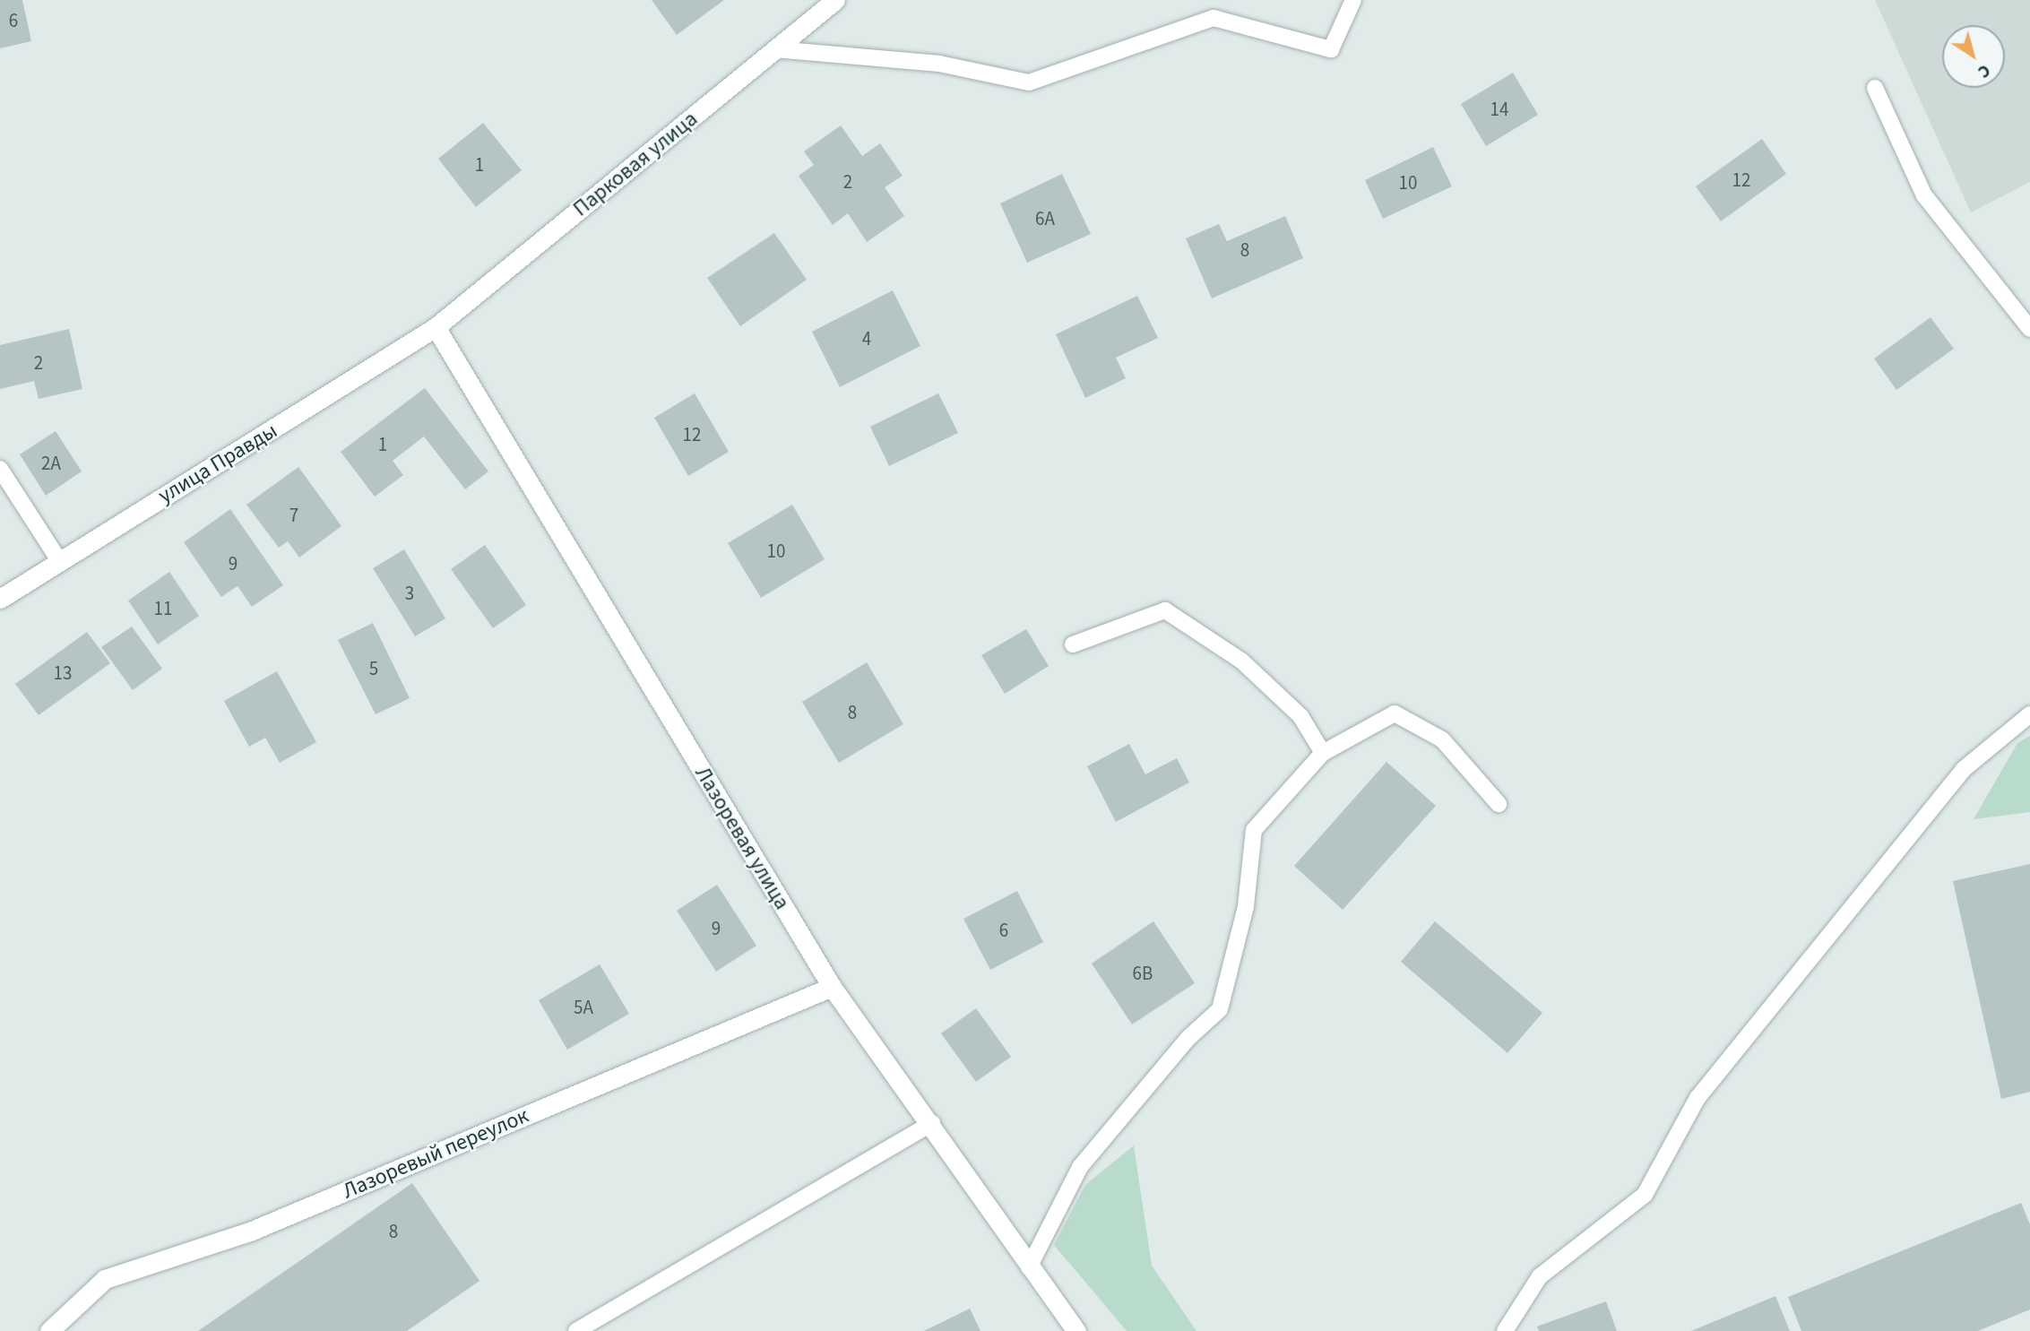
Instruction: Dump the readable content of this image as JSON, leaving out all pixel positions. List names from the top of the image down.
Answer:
{
  "streets": {
    "street": [
      "Парковая улица",
      "улица Правды",
      "Лазоревая улица",
      "Лазоревый переулок"
    ]
  },
  "crossings": [
    ["Парковая улица", "улица Правды"],
    ["Парковая улица", "Лазоревая улица"],
    ["улица Правды", "Лазоревая улица"],
    ["Лазоревая улица", "Лазоревый переулок"]
  ],
  "house_numbers": [
    "6",
    "14",
    "1",
    "12",
    "2",
    "10",
    "6А",
    "8",
    "4",
    "2",
    "12",
    "1",
    "2А",
    "7",
    "10",
    "9",
    "3",
    "11",
    "5",
    "13",
    "8",
    "9",
    "6",
    "6В",
    "5А",
    "8"
  ],
  "north": "bottom right"
}
